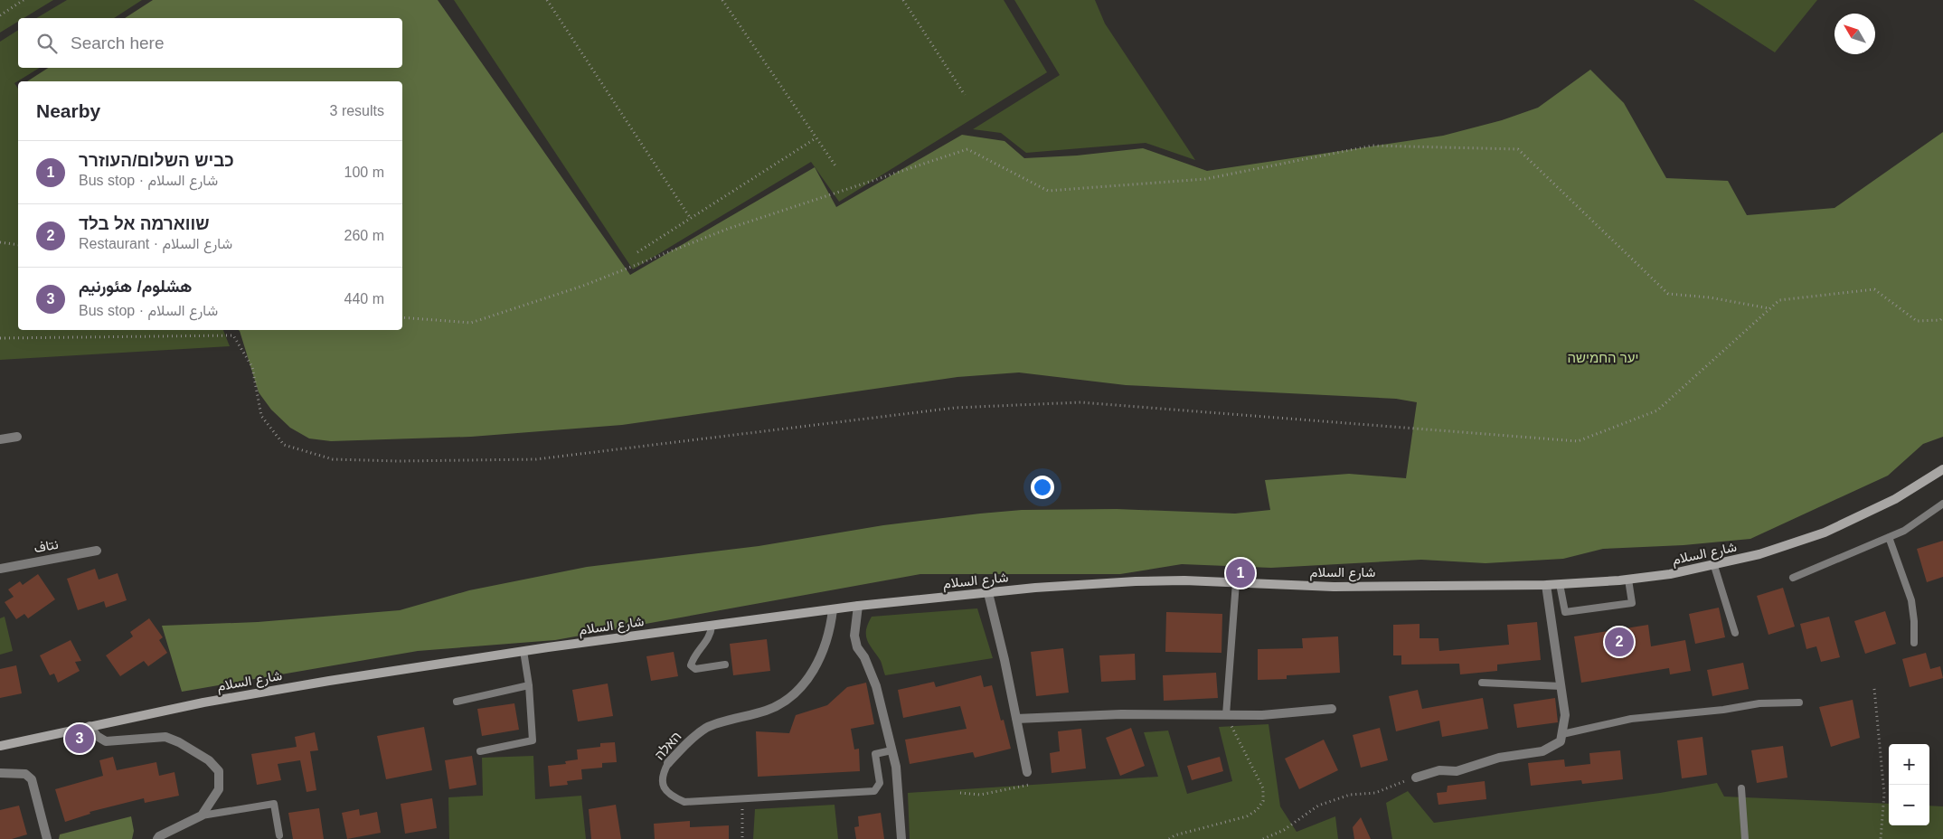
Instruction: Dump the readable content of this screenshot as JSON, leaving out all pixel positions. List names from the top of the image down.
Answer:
{
  "streets": {
    "main road": ["شارع السلام"],
    "street": ["نتاف", "האלה"]
  },
  "crossings": [
    ["شارع السلام", "האלה"]
  ],
  "parks": ["יער החמישה"],
  "north": "top left",
  "page": {
    "search": "Search here",
    "heading": ["Nearby", "3 results"],
    "list": [
      {
        "mark": "1",
        "name": "כביש השלום/העוזרר",
        "note": "Bus stop · شارع السلام",
        "value": "100 m"
      },
      {
        "mark": "2",
        "name": "שווארמה אל בלד",
        "note": "Restaurant · شارع السلام",
        "value": "260 m"
      },
      {
        "mark": "3",
        "name": "هشلوم/ هئورنيم",
        "note": "Bus stop · شارع السلام",
        "value": "440 m"
      }
    ],
    "pins": ["1", "2", "3"],
    "map_buttons": ["+", "−"]
  }
}
